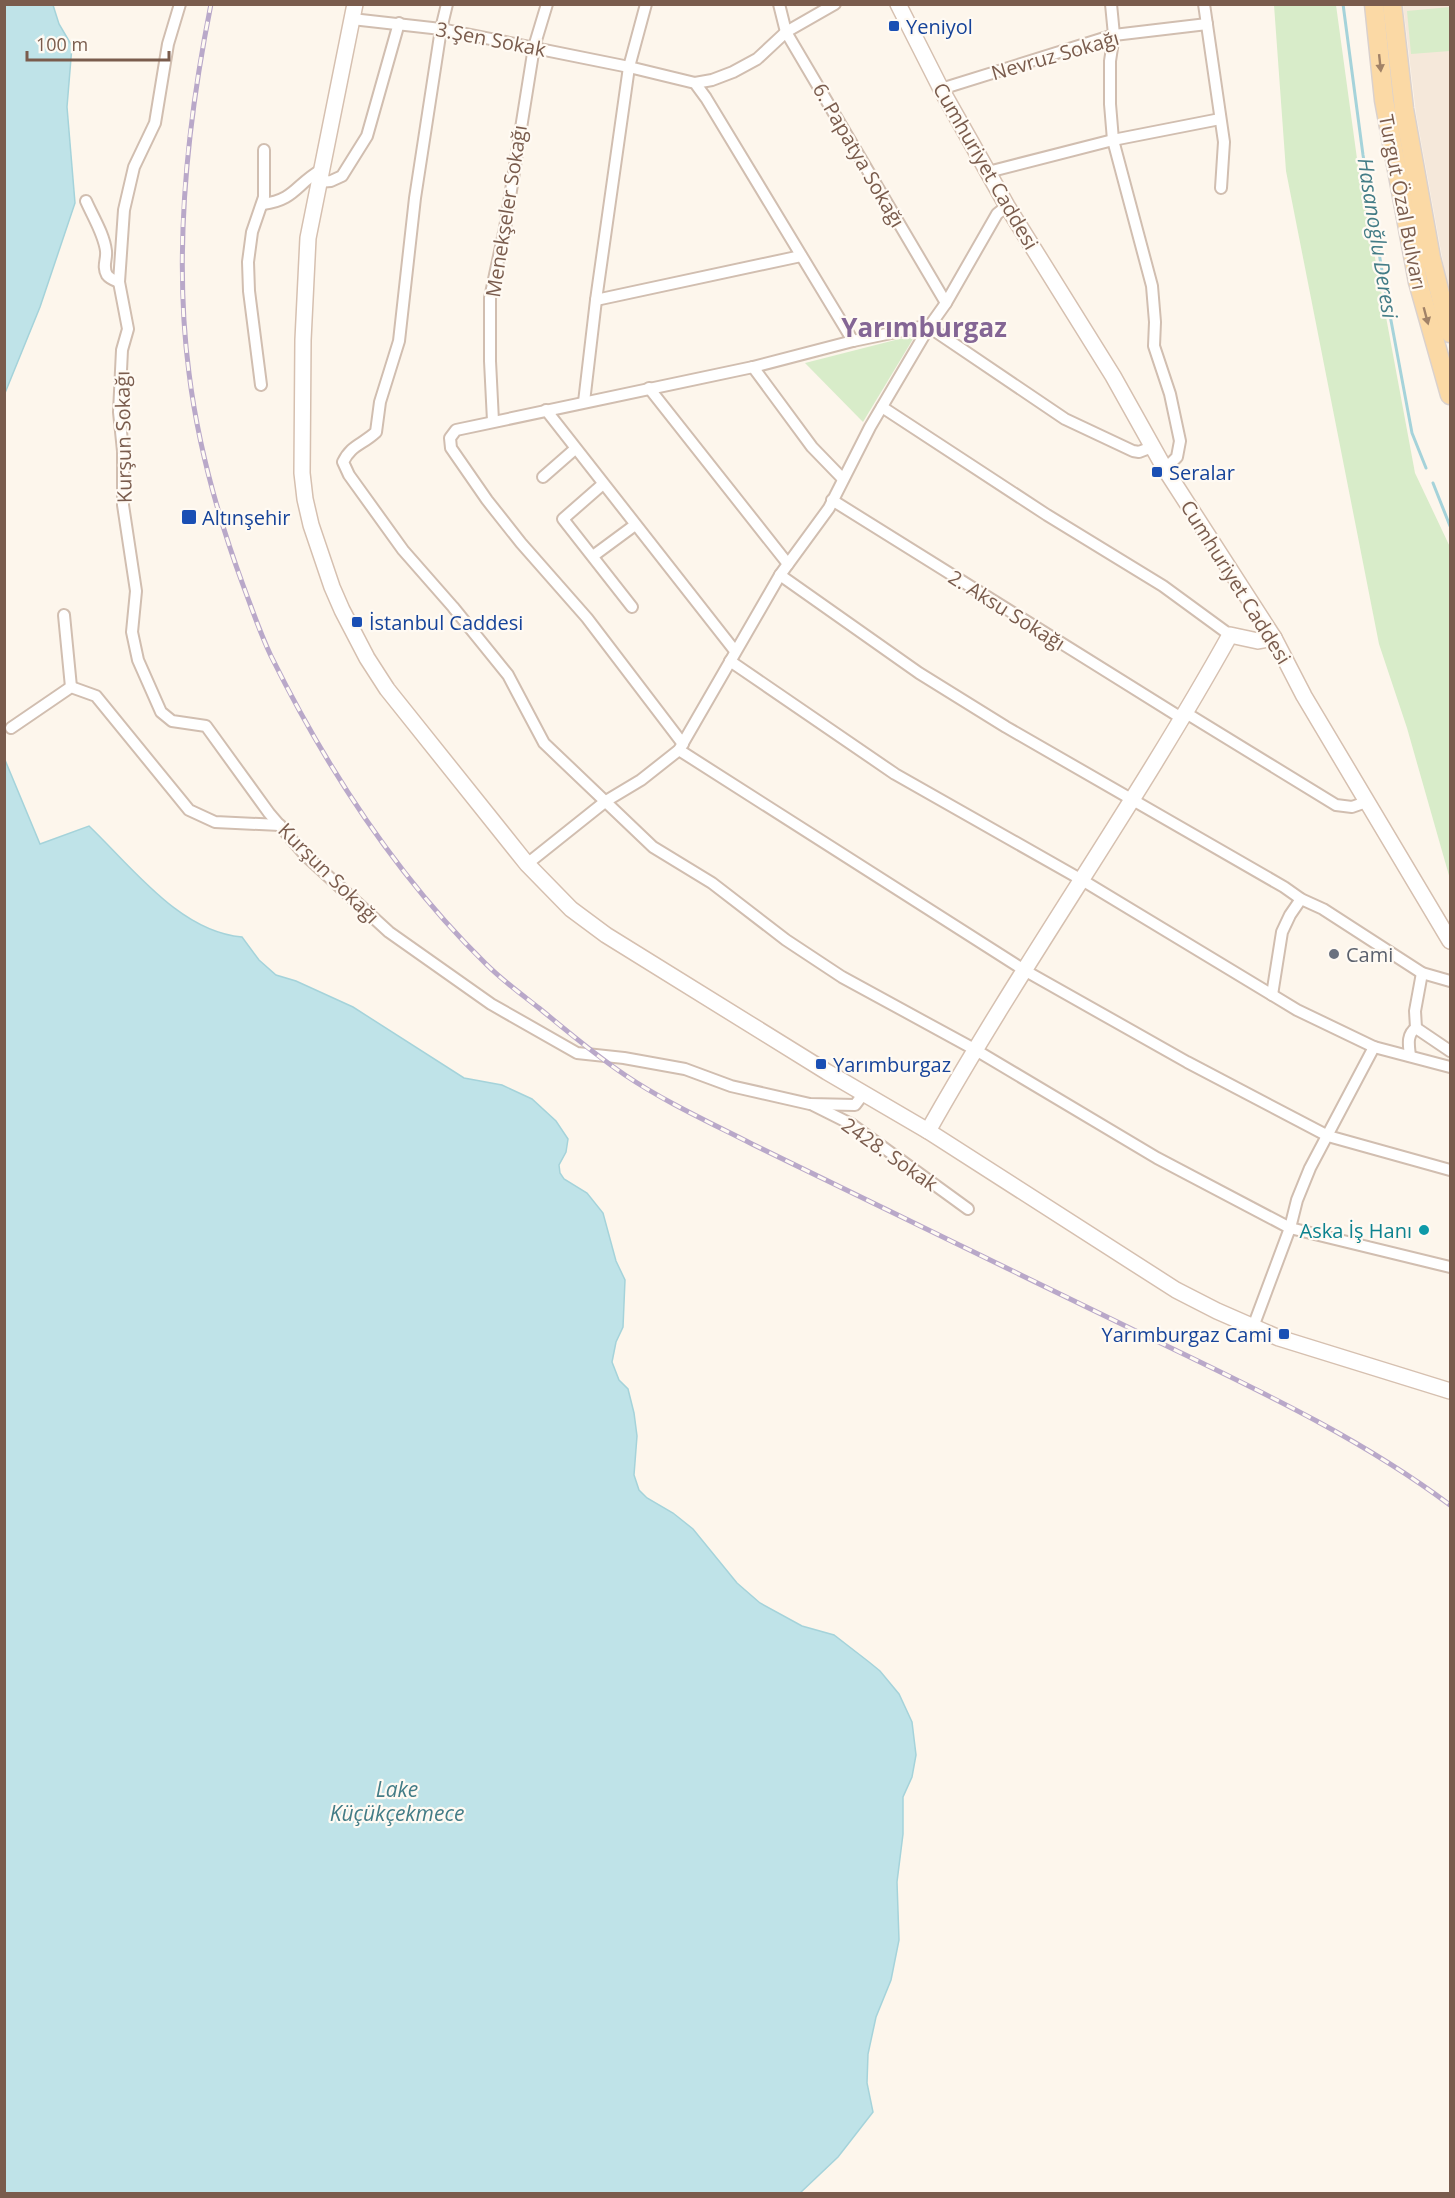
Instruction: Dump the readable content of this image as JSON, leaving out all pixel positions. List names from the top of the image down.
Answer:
{
  "streets": {
    "main road": ["Turgut Özal Bulvarı"],
    "street": [
      "3.Şen Sokak",
      "Nevruz Sokağı",
      "6. Papatya Sokağı",
      "Cumhuriyet Caddesi",
      "Menekşeler Sokağı",
      "Kurşun Sokağı",
      "2. Aksu Sokağı",
      "2428. Sokak"
    ]
  },
  "crossings": [
    ["3.Şen Sokak", "Menekşeler Sokağı"],
    ["Nevruz Sokağı", "Cumhuriyet Caddesi"],
    ["Cumhuriyet Caddesi", "2. Aksu Sokağı"],
    ["Kurşun Sokağı", "2428. Sokak"]
  ],
  "districts": ["Yarımburgaz"],
  "water": ["Hasanoğlu Deresi", "Lake Küçükçekmece"],
  "places": {
    "transit": [
      "Yeniyol",
      "Seralar",
      "Altınşehir",
      "İstanbul Caddesi",
      "Yarımburgaz",
      "Yarımburgaz Cami"
    ],
    "other": ["Cami", "Aska İş Hanı"]
  },
  "scale_bar": "100 m"
}
